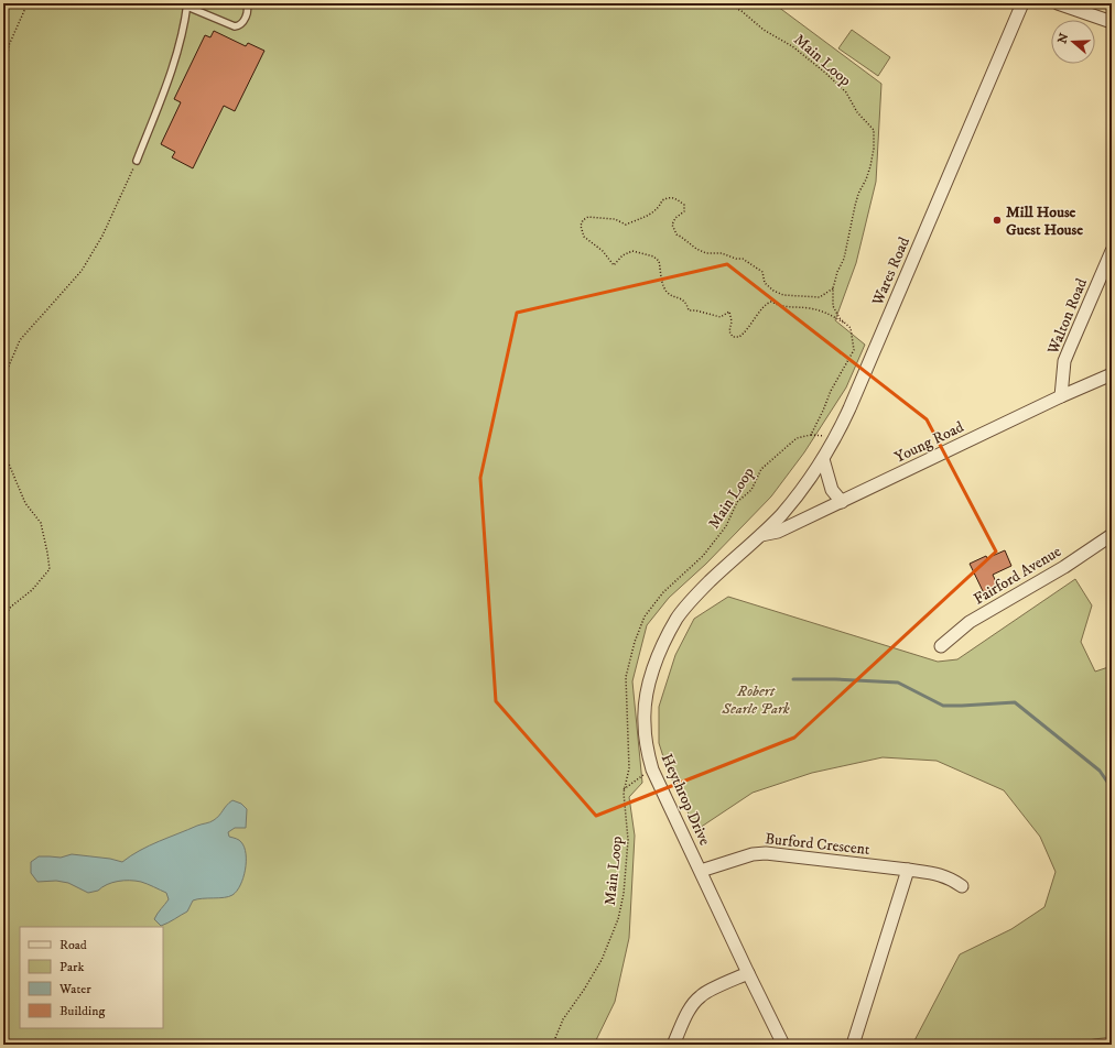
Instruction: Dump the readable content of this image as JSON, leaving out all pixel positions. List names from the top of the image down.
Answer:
{
  "streets": {
    "street": [
      "Wares Road",
      "Walton Road",
      "Young Road",
      "Fairford Avenue",
      "Heythrop Drive",
      "Burford Crescent"
    ],
    "path": ["Main Loop"]
  },
  "crossings": [
    ["Wares Road", "Young Road"],
    ["Wares Road", "Heythrop Drive"],
    ["Walton Road", "Young Road"],
    ["Young Road", "Heythrop Drive"],
    ["Heythrop Drive", "Burford Crescent"]
  ],
  "parks": ["Robert Searle Park"],
  "places": ["Mill House Guest House"],
  "legend": [
    "Road",
    "Park",
    "Water",
    "Building"
  ],
  "north": "left"
}
